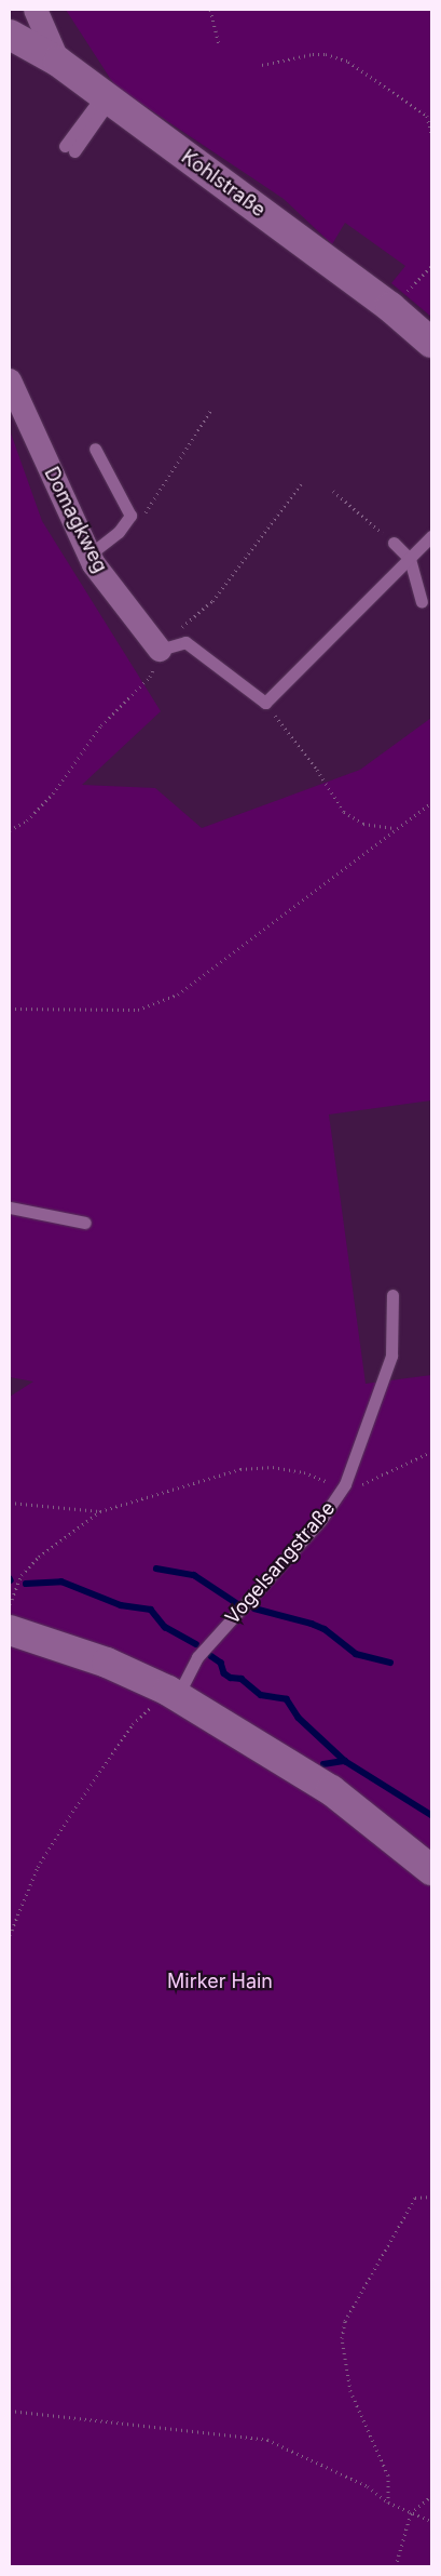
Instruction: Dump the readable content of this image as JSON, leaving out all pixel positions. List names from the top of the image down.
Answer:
{
  "streets": {
    "street": ["Kohlstraße", "Domagkweg"],
    "lane": ["Vogelsangstraße"]
  },
  "parks": ["Mirker Hain"]
}
